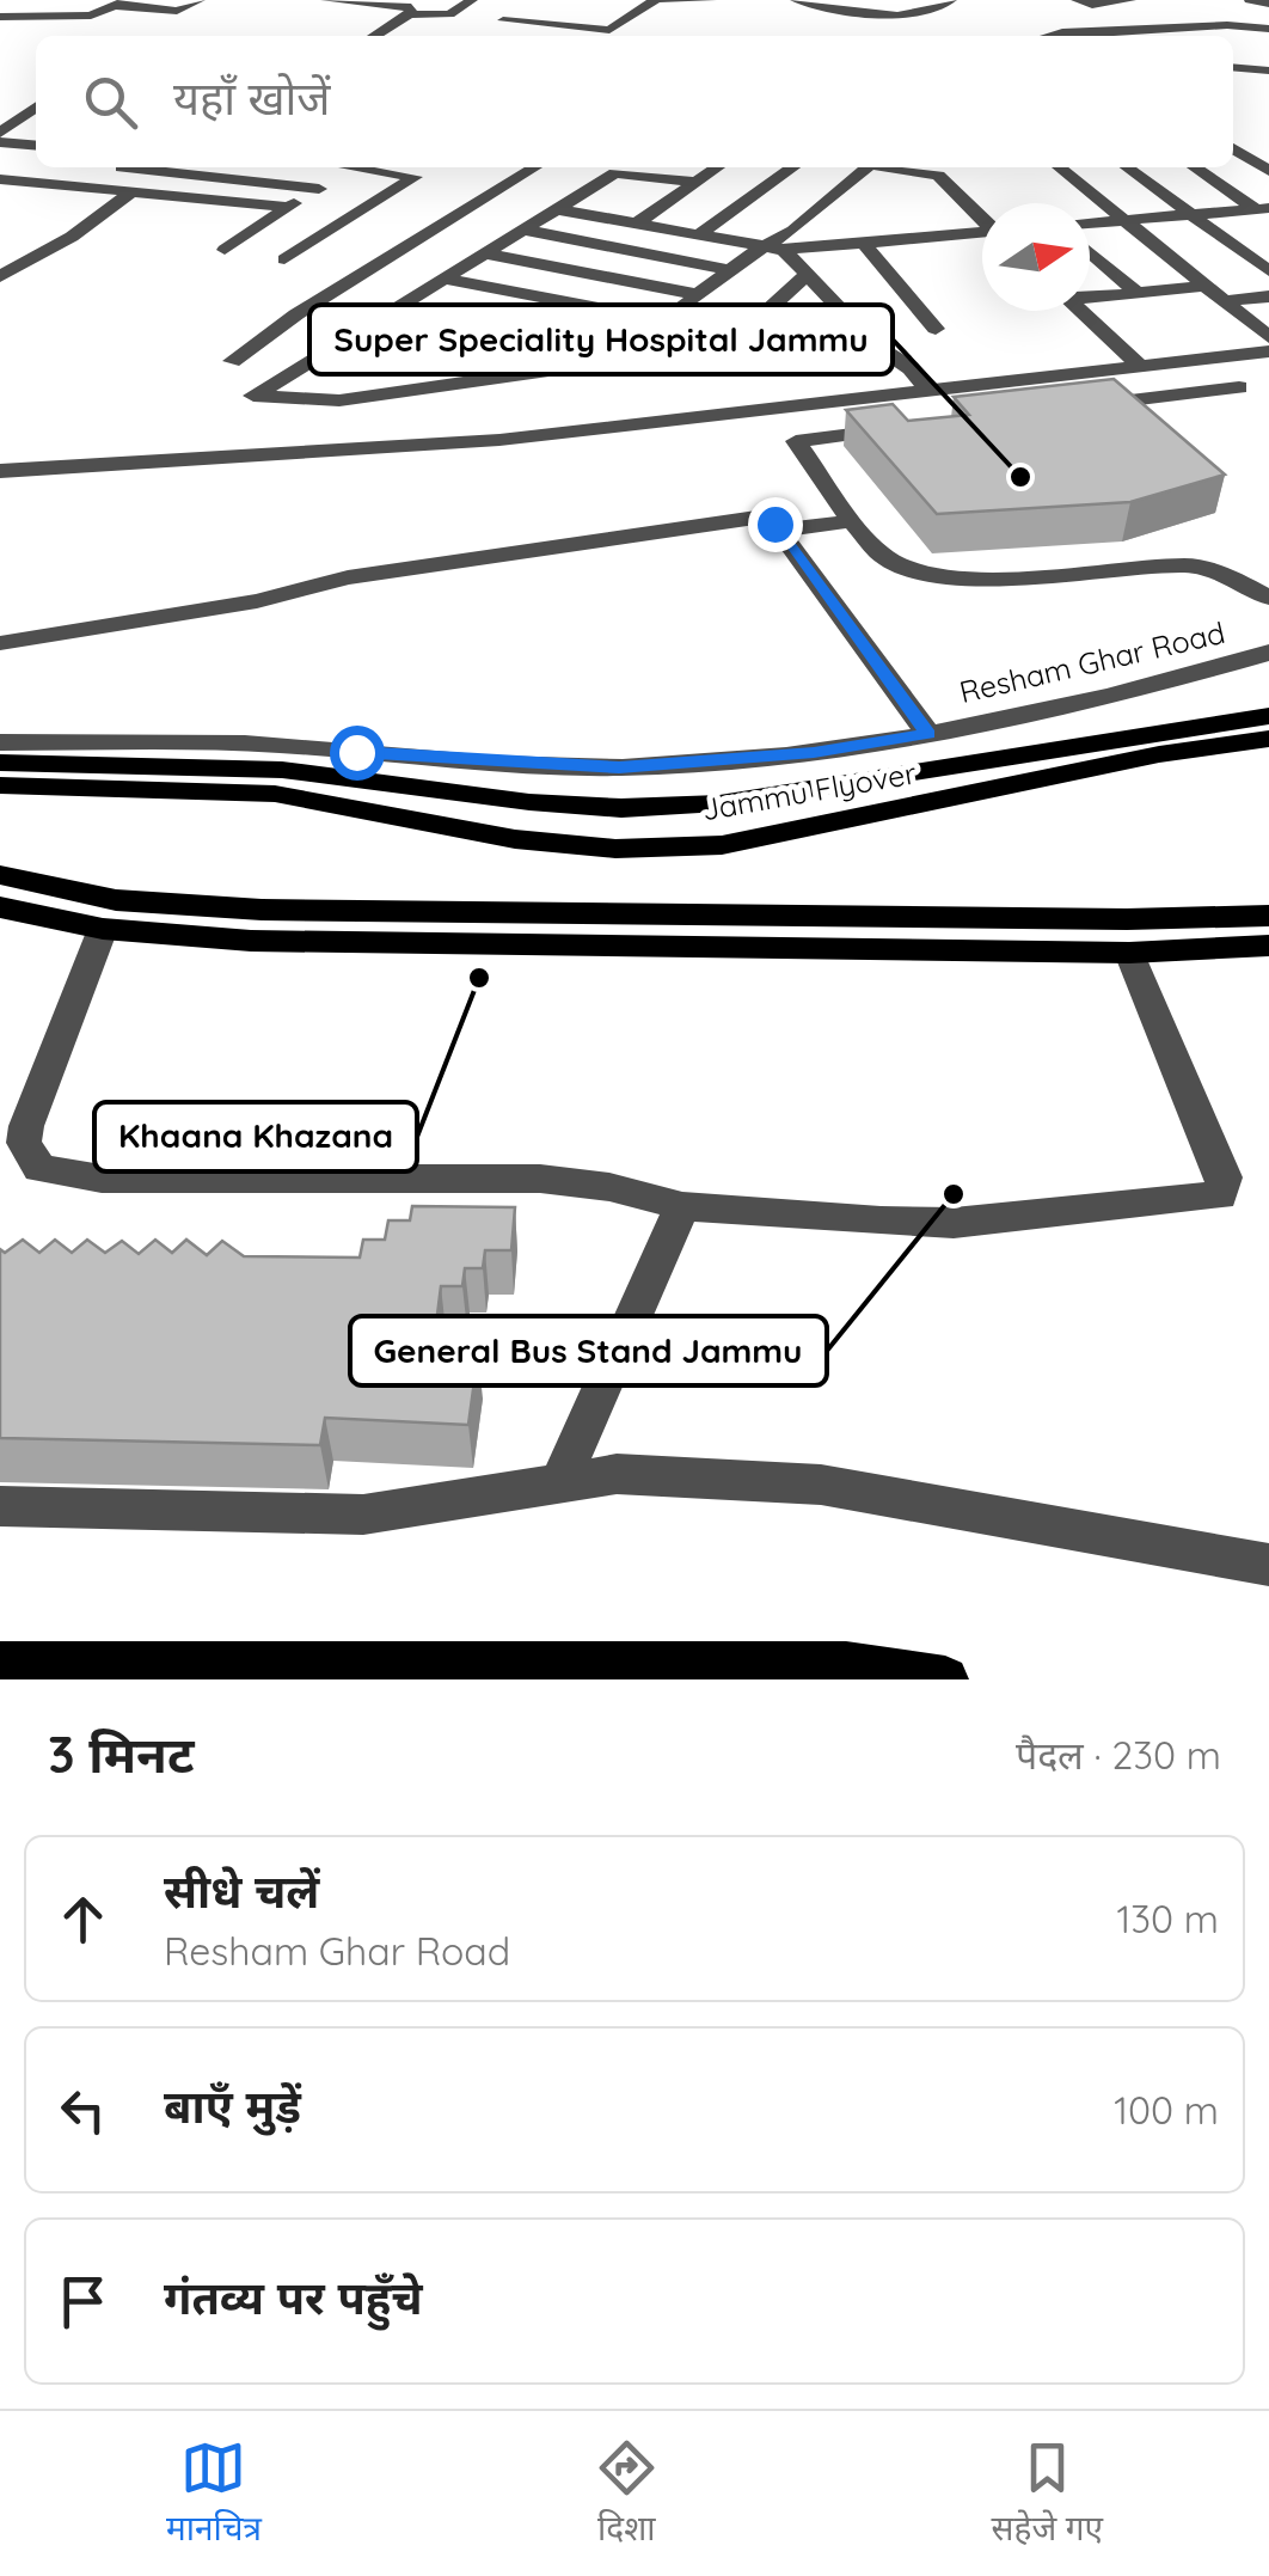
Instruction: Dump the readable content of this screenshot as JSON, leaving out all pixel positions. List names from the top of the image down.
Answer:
{
  "streets": {
    "main road": ["Jammu Flyover"],
    "street": ["Resham Ghar Road"]
  },
  "places": ["Super Speciality Hospital Jammu", "Khaana Khazana", "General Bus Stand Jammu"],
  "north": "right",
  "page": {
    "search": "यहाँ खोजें",
    "heading": ["3 मिनट", "पैदल · 230 m"],
    "list": [
      ["सीधे चलें", "Resham Ghar Road", "130 m"],
      ["बाएँ मुड़ें", "100 m"],
      "गंतव्य पर पहुँचे"
    ],
    "nav": ["मानचित्र", "दिशा", "सहेजे गए"]
  }
}
